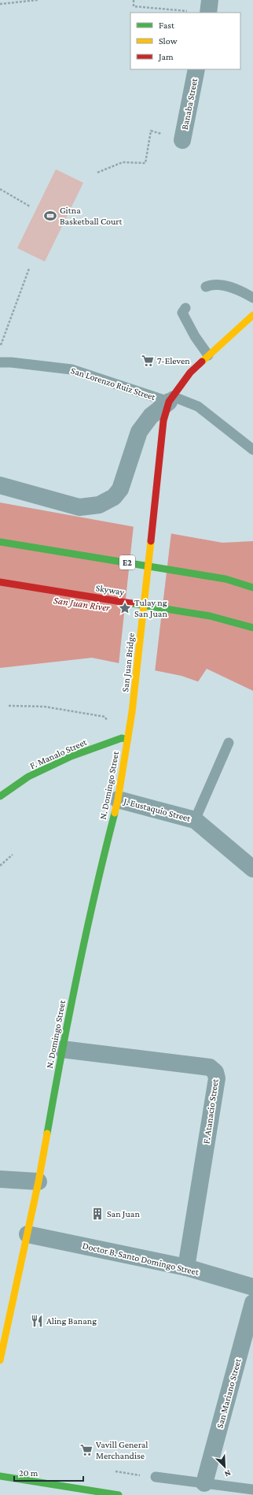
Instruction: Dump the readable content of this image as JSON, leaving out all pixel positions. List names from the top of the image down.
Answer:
{
  "streets": {
    "main road": [
      "E2",
      "Skyway",
      "San Juan Bridge",
      "F. Manalo Street",
      "N. Domingo Street"
    ],
    "street": [
      "Banaba Street",
      "J. Eustaquio Street",
      "F. Atanacio Street",
      "Doctor B. Santo Domingo Street",
      "San Mariano Street"
    ],
    "lane": ["San Lorenzo Ruiz Street"]
  },
  "crossings": [
    ["San Lorenzo Ruiz Street", "San Juan Bridge"],
    ["San Juan Bridge", "N. Domingo Street"],
    ["F. Manalo Street", "N. Domingo Street"],
    ["N. Domingo Street", "J. Eustaquio Street"],
    ["N. Domingo Street", "F. Atanacio Street"],
    ["N. Domingo Street", "Doctor B. Santo Domingo Street"],
    ["F. Atanacio Street", "Doctor B. Santo Domingo Street"]
  ],
  "water": ["San Juan River"],
  "places": {
    "sports": ["Gitna Basketball Court"],
    "supermarket": ["7-Eleven", "Vavill General Merchandise"],
    "place": ["Tulay ng San Juan"],
    "building": ["San Juan"],
    "restaurant": ["Aling Banang"]
  },
  "legend": ["Fast", "Slow", "Jam"],
  "scale_bar": "20 m",
  "north": "bottom right"
}
